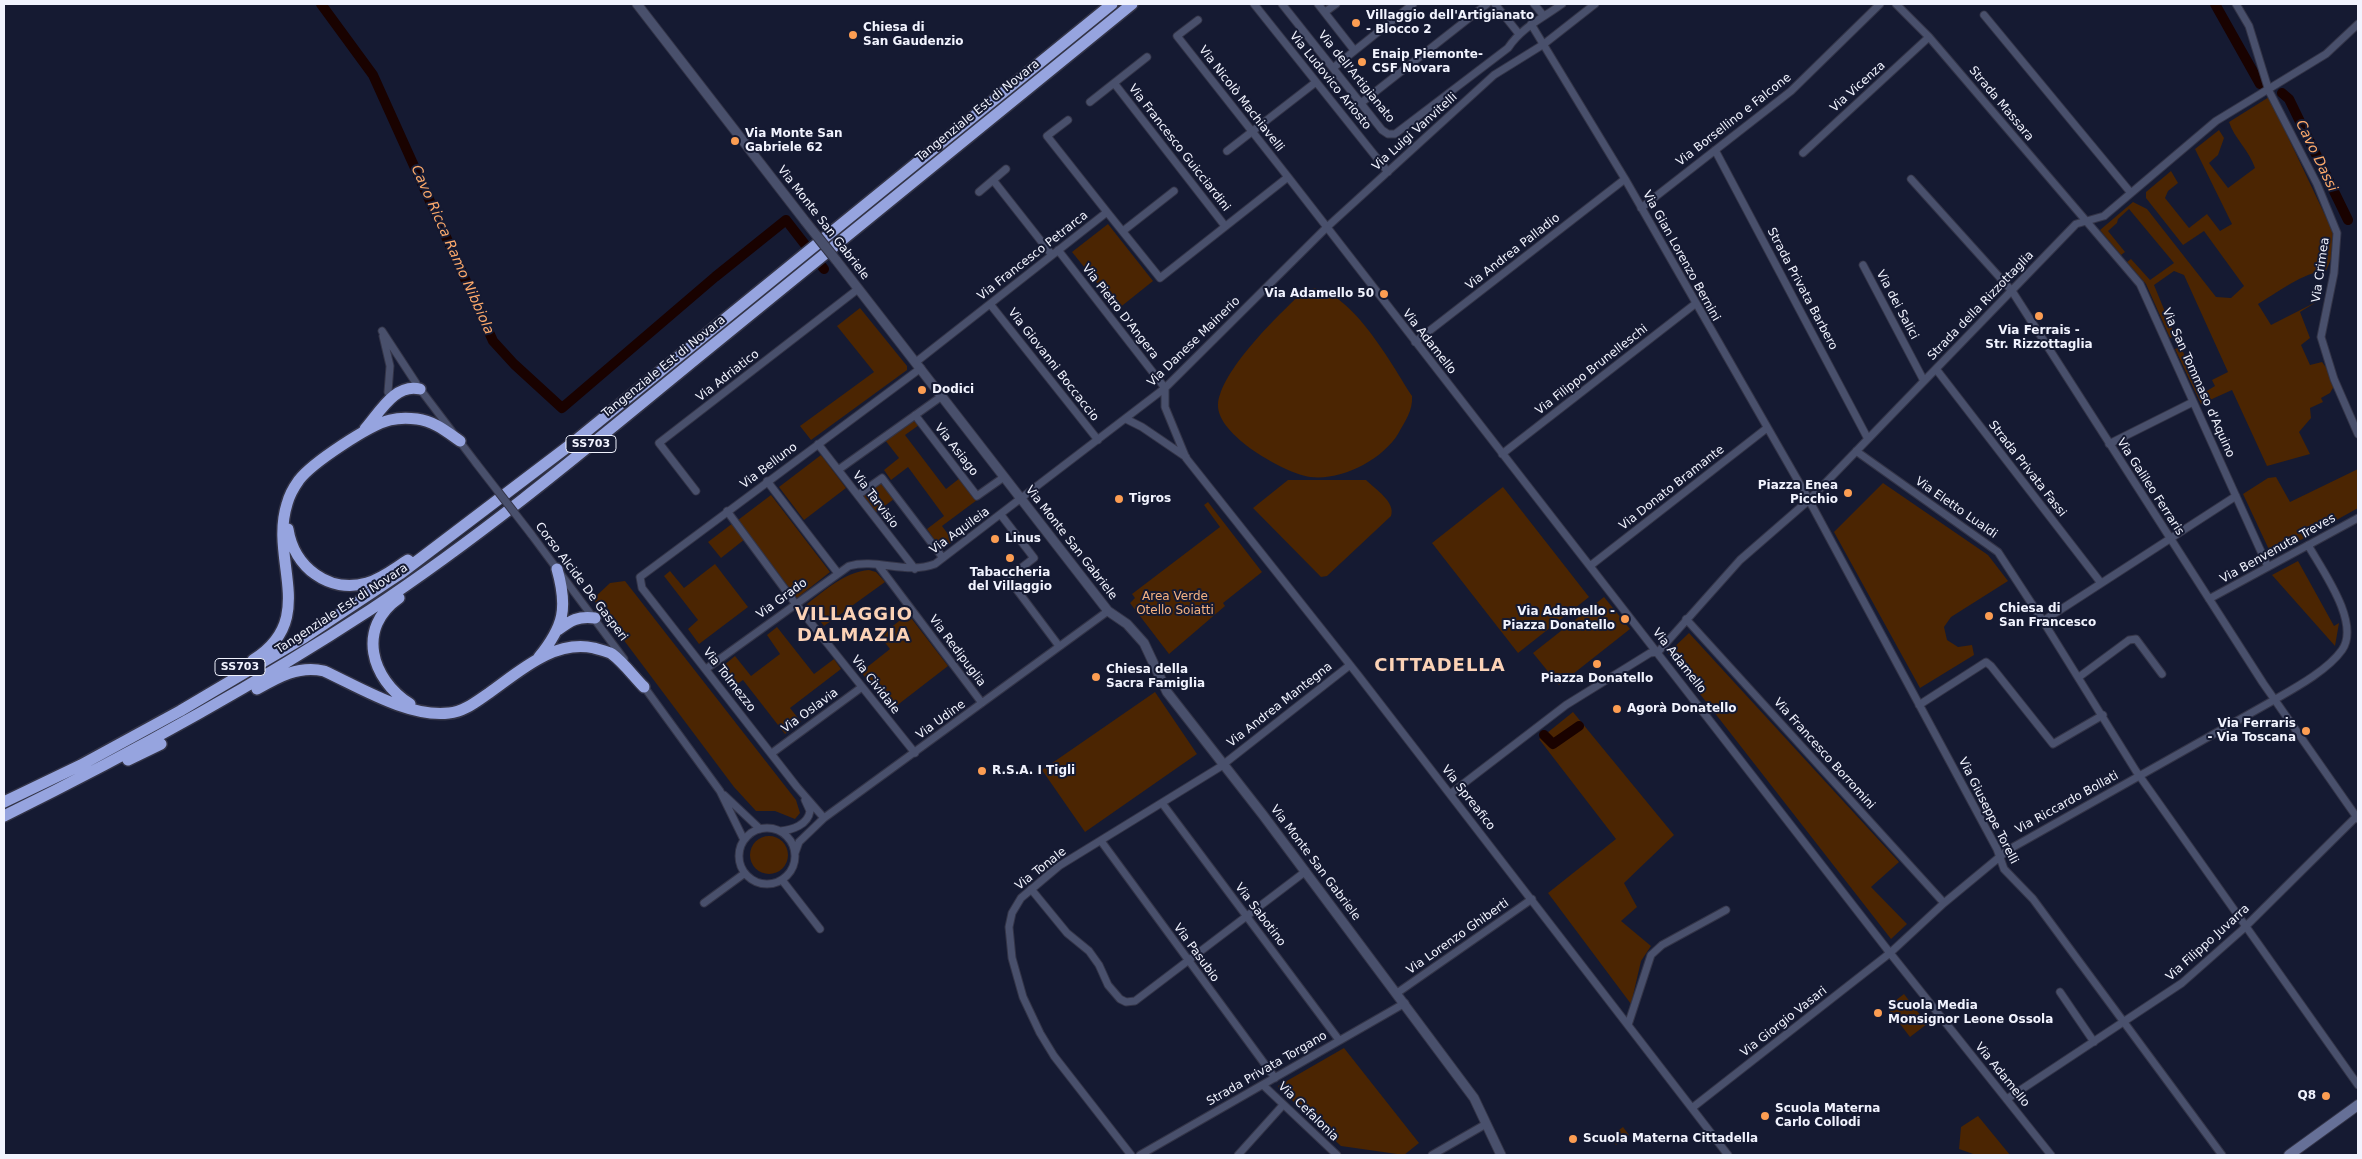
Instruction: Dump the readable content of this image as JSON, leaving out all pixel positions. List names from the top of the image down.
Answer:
{
  "streets": {
    "highway": ["Tangenziale Est di Novara", "SS703"],
    "street": [
      "Via dell'Artigianato",
      "Via Ludovico Ariosto",
      "Via Vicenza",
      "Via Nicolò Machiavelli",
      "Strada Massara",
      "Via Borsellino e Falcone",
      "Via Luigi Vanvitelli",
      "Via Francesco Guicciardini",
      "Via Monte San Gabriele",
      "Via Andrea Palladio",
      "Via Francesco Petrarca",
      "Via Gian Lorenzo Bernini",
      "Via Crimea",
      "Strada Privata Barbero",
      "Via dei Salici",
      "Strada della Rizzottaglia",
      "Via Pietro D'Angera",
      "Via Danese Mainerio",
      "Via Adamello",
      "Via Giovanni Boccaccio",
      "Via Filippo Brunelleschi",
      "Via Adriatico",
      "Via San Tommaso d'Aquino",
      "Via Asiago",
      "Via Belluno",
      "Strada Privata Fassi",
      "Via Galileo Ferraris",
      "Via Donato Bramante",
      "Via Tarvisio",
      "Via Eletto Lualdi",
      "Via Aquileia",
      "Via Benvenuta Treves",
      "Corso Alcide De Gasperi",
      "Via Grado",
      "Via Redipuglia",
      "Via Tolmezzo",
      "Via Cividale",
      "Via Andrea Mantegna",
      "Via Oslavia",
      "Via Udine",
      "Via Francesco Borromini",
      "Via Spreafico",
      "Via Riccardo Bollati",
      "Via Giuseppe Torelli",
      "Via Tonale",
      "Via Sabotino",
      "Via Lorenzo Ghiberti",
      "Via Filippo Juvarra",
      "Via Pasubio",
      "Via Giorgio Vasari",
      "Strada Privata Torgano",
      "Via Cefalonia"
    ]
  },
  "crossings": [
    ["Via dell'Artigianato", "Via Gian Lorenzo Bernini"],
    ["Via Ludovico Ariosto", "Via Luigi Vanvitelli"],
    ["Via Vicenza", "Strada Massara"],
    ["Via Nicolò Machiavelli", "Via Francesco Petrarca"],
    ["Strada Massara", "Strada della Rizzottaglia"],
    ["Strada Massara", "Via San Tommaso d'Aquino"],
    ["Tangenziale Est di Novara", "SS703"],
    ["Via Borsellino e Falcone", "Via Gian Lorenzo Bernini"],
    ["Via Borsellino e Falcone", "Strada Privata Barbero"],
    ["Via Luigi Vanvitelli", "Via Gian Lorenzo Bernini"],
    ["Via Luigi Vanvitelli", "Via Danese Mainerio"],
    ["Via Luigi Vanvitelli", "Via Adamello"],
    ["Via Francesco Guicciardini", "Via Francesco Petrarca"],
    ["Via Monte San Gabriele", "Via Francesco Petrarca"],
    ["Via Monte San Gabriele", "Via Danese Mainerio"],
    ["Via Monte San Gabriele", "Via Adriatico"],
    ["Via Monte San Gabriele", "Via Asiago"],
    ["Via Monte San Gabriele", "Via Belluno"],
    ["Via Monte San Gabriele", "Via Aquileia"],
    ["Via Monte San Gabriele", "Via Andrea Mantegna"],
    ["Via Monte San Gabriele", "Via Udine"],
    ["Via Monte San Gabriele", "Via Tonale"],
    ["Via Monte San Gabriele", "Via Lorenzo Ghiberti"],
    ["Via Monte San Gabriele", "Strada Privata Torgano"],
    ["Via Andrea Palladio", "Via Gian Lorenzo Bernini"],
    ["Via Andrea Palladio", "Via Adamello"],
    ["Via Francesco Petrarca", "Via Pietro D'Angera"],
    ["Via Francesco Petrarca", "Via Giovanni Boccaccio"],
    ["Via Francesco Petrarca", "Via Belluno"],
    ["Via Gian Lorenzo Bernini", "Strada della Rizzottaglia"],
    ["Via Gian Lorenzo Bernini", "Via Filippo Brunelleschi"],
    ["Via Gian Lorenzo Bernini", "Via Donato Bramante"],
    ["Via Gian Lorenzo Bernini", "Via Giuseppe Torelli"],
    ["Via Crimea", "Strada della Rizzottaglia"],
    ["Strada Privata Barbero", "Strada della Rizzottaglia"],
    ["Via dei Salici", "Strada della Rizzottaglia"],
    ["Strada della Rizzottaglia", "Via Adamello"],
    ["Strada della Rizzottaglia", "Via San Tommaso d'Aquino"],
    ["Strada della Rizzottaglia", "Strada Privata Fassi"],
    ["Strada della Rizzottaglia", "Via Galileo Ferraris"],
    ["Strada della Rizzottaglia", "Via Eletto Lualdi"],
    ["Strada della Rizzottaglia", "Via Francesco Borromini"],
    ["Strada della Rizzottaglia", "Via Giuseppe Torelli"],
    ["Via Pietro D'Angera", "Via Danese Mainerio"],
    ["Via Pietro D'Angera", "Via Spreafico"],
    ["Via Danese Mainerio", "Via Adamello"],
    ["Via Danese Mainerio", "Via Giovanni Boccaccio"],
    ["Via Danese Mainerio", "Via Aquileia"],
    ["Via Danese Mainerio", "Via Spreafico"],
    ["Via Adamello", "Via Filippo Brunelleschi"],
    ["Via Adamello", "Via Donato Bramante"],
    ["Via Adamello", "Via Riccardo Bollati"],
    ["Via Adamello", "Via Filippo Juvarra"],
    ["Via Adamello", "Via Giorgio Vasari"],
    ["Via San Tommaso d'Aquino", "Via Benvenuta Treves"],
    ["SS703", "Corso Alcide De Gasperi"],
    ["Via Belluno", "Via Tarvisio"],
    ["Via Belluno", "Via Tolmezzo"],
    ["Via Belluno", "Via Cividale"],
    ["Via Galileo Ferraris", "Via Benvenuta Treves"],
    ["Via Galileo Ferraris", "Via Riccardo Bollati"],
    ["Via Galileo Ferraris", "Via Filippo Juvarra"],
    ["Via Tarvisio", "Via Aquileia"],
    ["Via Eletto Lualdi", "Via Riccardo Bollati"],
    ["Via Eletto Lualdi", "Via Filippo Juvarra"],
    ["Via Aquileia", "Via Grado"],
    ["Via Aquileia", "Via Redipuglia"],
    ["Via Benvenuta Treves", "Via Riccardo Bollati"],
    ["Corso Alcide De Gasperi", "Via Tolmezzo"],
    ["Corso Alcide De Gasperi", "Via Udine"],
    ["Via Grado", "Via Redipuglia"],
    ["Via Grado", "Via Tolmezzo"],
    ["Via Grado", "Via Cividale"],
    ["Via Redipuglia", "Via Udine"],
    ["Via Tolmezzo", "Via Oslavia"],
    ["Via Tolmezzo", "Via Udine"],
    ["Via Cividale", "Via Oslavia"],
    ["Via Cividale", "Via Udine"],
    ["Via Andrea Mantegna", "Via Spreafico"],
    ["Via Andrea Mantegna", "Via Tonale"],
    ["Via Francesco Borromini", "Via Riccardo Bollati"],
    ["Via Spreafico", "Via Lorenzo Ghiberti"],
    ["Via Spreafico", "Via Giorgio Vasari"],
    ["Via Riccardo Bollati", "Via Giuseppe Torelli"],
    ["Via Riccardo Bollati", "Via Giorgio Vasari"],
    ["Via Giuseppe Torelli", "Via Filippo Juvarra"],
    ["Via Tonale", "Via Sabotino"],
    ["Via Tonale", "Via Pasubio"],
    ["Via Sabotino", "Strada Privata Torgano"],
    ["Via Pasubio", "Strada Privata Torgano"],
    ["Strada Privata Torgano", "Via Cefalonia"]
  ],
  "districts": ["VILLAGGIO DALMAZIA", "CITTADELLA"],
  "water": ["Cavo Dassi", "Cavo Ricca Ramo Nibbiola"],
  "parks": ["Area Verde Otello Soiatti"],
  "places": [
    "Villaggio dell'Artigianato - Blocco 2",
    "Chiesa di San Gaudenzio",
    "Enaip Piemonte- CSF Novara",
    "Via Monte San Gabriele 62",
    "Via Adamello 50",
    "Via Ferrais - Str. Rizzottaglia",
    "Dodici",
    "Piazza Enea Picchio",
    "Tigros",
    "Linus",
    "Tabaccheria del Villaggio",
    "Chiesa di San Francesco",
    "Via Adamello - Piazza Donatello",
    "Piazza Donatello",
    "Chiesa della Sacra Famiglia",
    "Agorà Donatello",
    "Via Ferraris - Via Toscana",
    "R.S.A. I Tigli",
    "Scuola Media Monsignor Leone Ossola",
    "Q8",
    "Scuola Materna Carlo Collodi",
    "Scuola Materna Cittadella"
  ]
}
